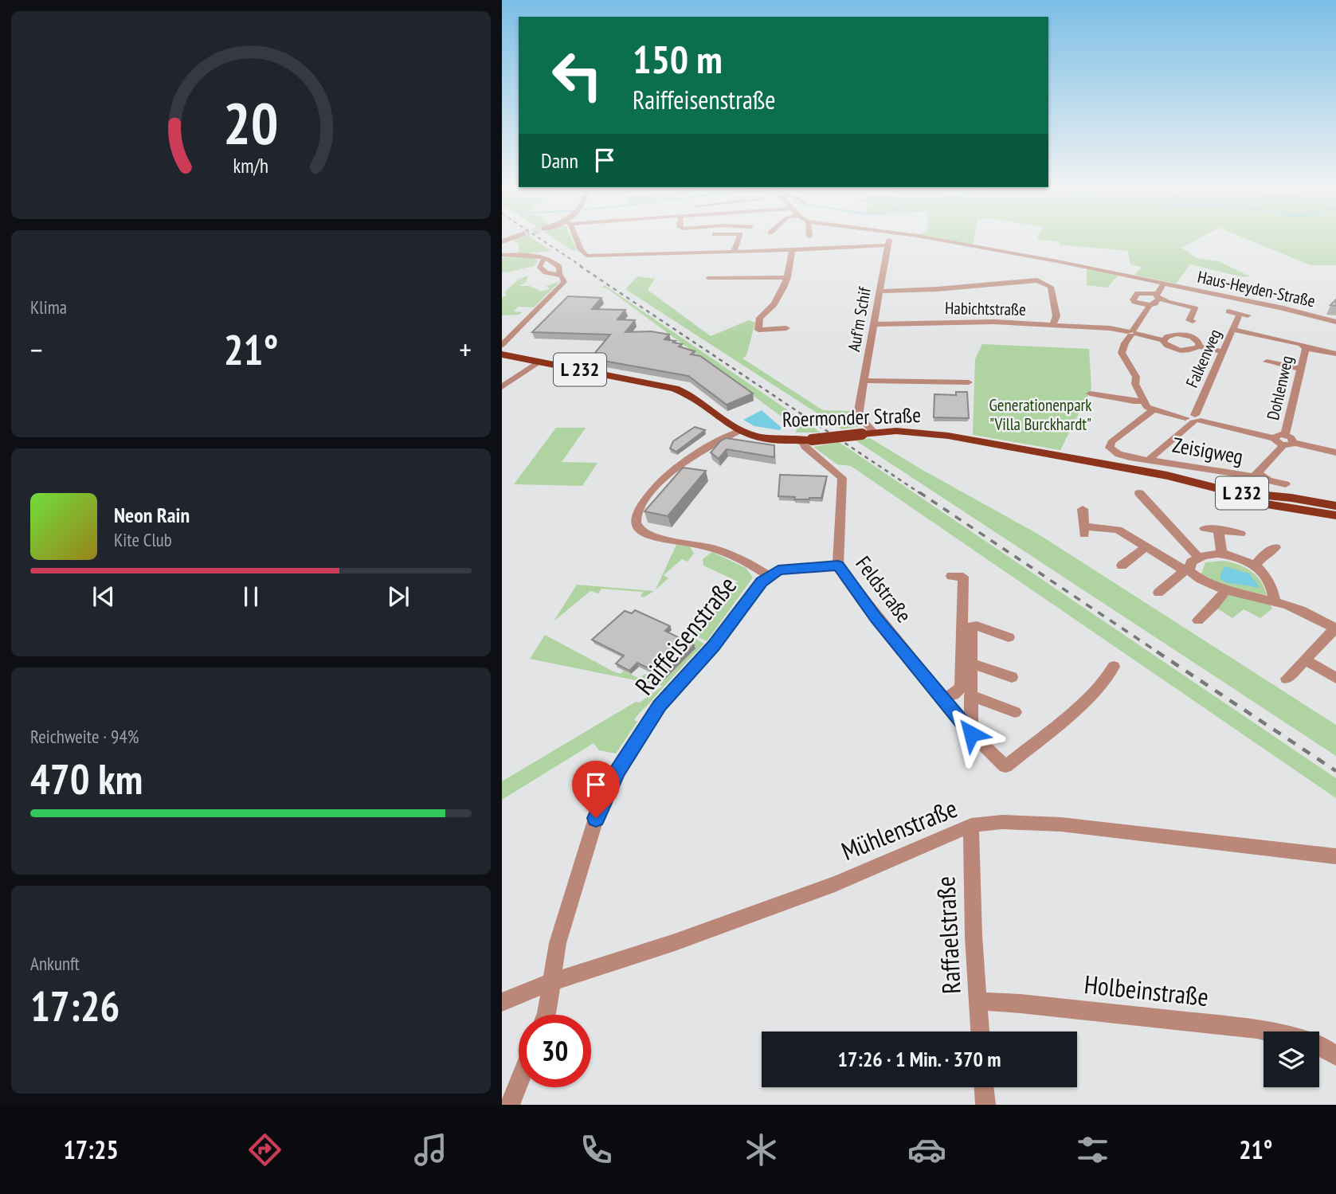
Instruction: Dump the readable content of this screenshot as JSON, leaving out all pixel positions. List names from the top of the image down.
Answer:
{
  "streets": {
    "main road": ["L 232", "Roermonder Straße"],
    "street": [
      "Haus-Heyden-Straße",
      "Habichtstraße",
      "Auf'm Schif",
      "Falkenweg",
      "Dohlenweg",
      "Zeisigweg",
      "Feldstraße",
      "Raiffeisenstraße",
      "Mühlenstraße",
      "Raffaelstraße",
      "Holbeinstraße"
    ]
  },
  "crossings": [
    ["Habichtstraße", "Auf'm Schif"],
    ["Auf'm Schif", "Roermonder Straße"],
    ["Falkenweg", "Dohlenweg"],
    ["Falkenweg", "Zeisigweg"],
    ["Dohlenweg", "Zeisigweg"],
    ["Roermonder Straße", "Feldstraße"],
    ["Feldstraße", "Raiffeisenstraße"],
    ["Raiffeisenstraße", "Mühlenstraße"],
    ["Mühlenstraße", "Raffaelstraße"],
    ["Raffaelstraße", "Holbeinstraße"]
  ],
  "parks": ["Generationenpark \"Villa Burckhardt\""],
  "page": {
    "turn": ["150 m", "Raiffeisenstraße"],
    "then": "Dann",
    "tile": [
      "Klima",
      ["Reichweite · 94%", "470 km"],
      ["Ankunft", "17:26"]
    ],
    "heat": ["−", "21°", "+"],
    "song": ["Neon Rain", "Kite Club"],
    "limit": "30",
    "trip": "17:26 · 1 Min. · 370 m",
    "tabs": ["17:25", "21°"],
    "gauge": ["20", "km/h"]
  }
}
